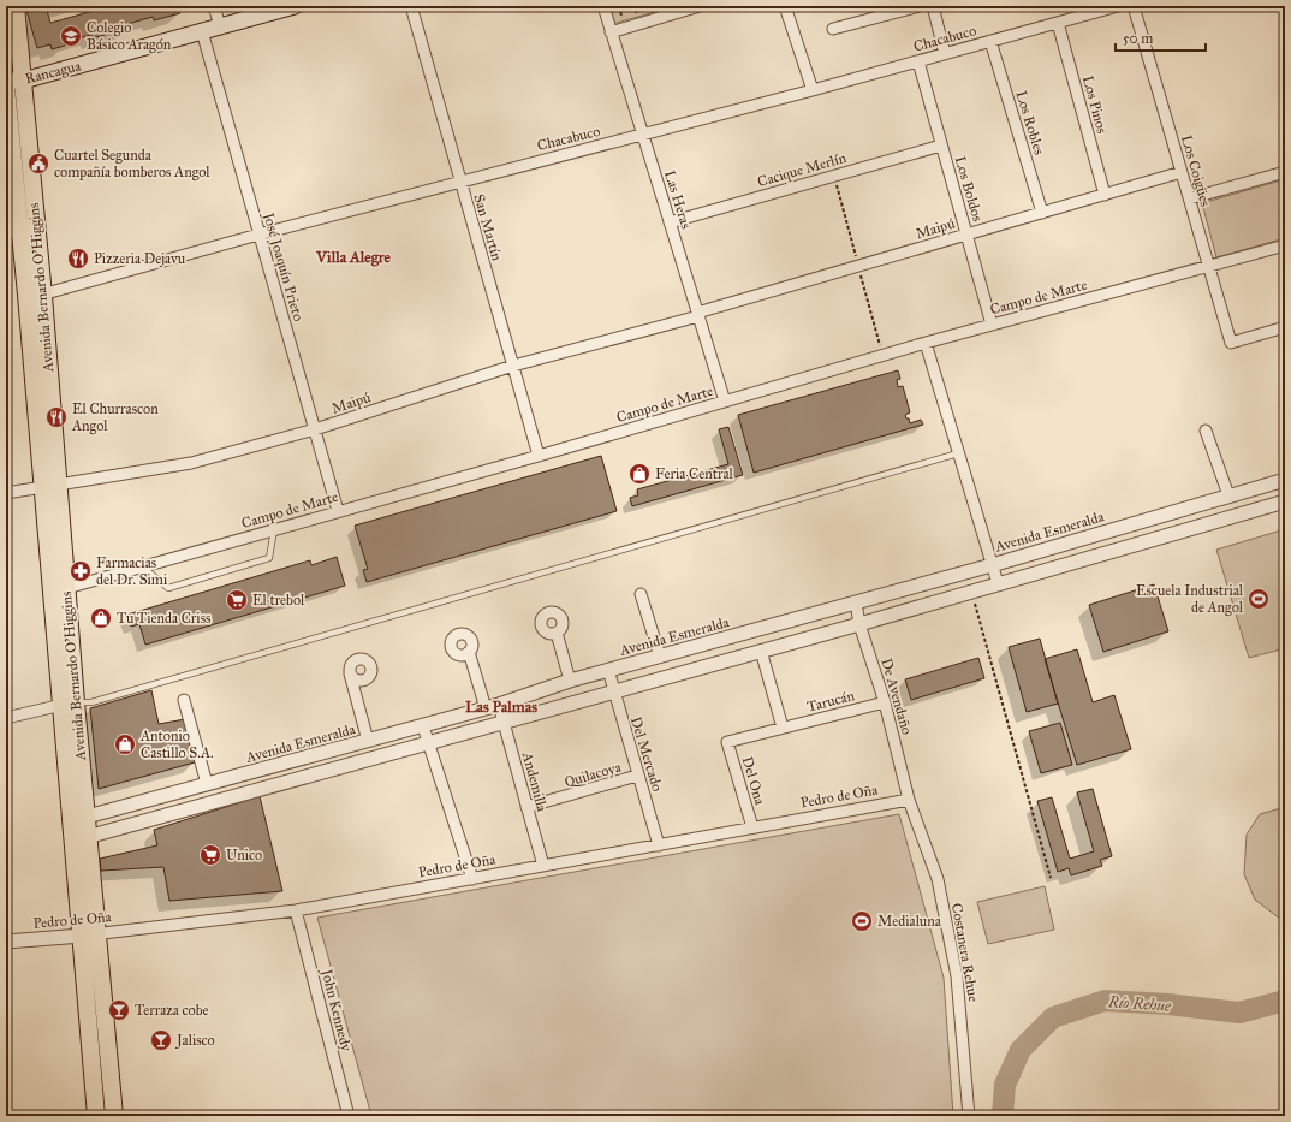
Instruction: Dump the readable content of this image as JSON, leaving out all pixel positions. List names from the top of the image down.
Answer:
{
  "streets": {
    "main road": ["Rancagua", "Avenida Bernardo O'Higgins"],
    "street": [
      "Chacabuco",
      "Los Pinos",
      "Los Robles",
      "Cacique Merlín",
      "Los Coigües",
      "Los Boldos",
      "Las Heras",
      "San Martín",
      "Maipú",
      "José Joaquín Prieto",
      "Campo de Marte",
      "Avenida Esmeralda",
      "De Avendaño",
      "Tarucán",
      "Del Mercado",
      "Quilacoya",
      "Del Ona",
      "Andemilla",
      "Pedro de Oña",
      "Costanera Rehue",
      "John Kennedy"
    ]
  },
  "crossings": [
    ["Chacabuco", "Los Pinos"],
    ["Chacabuco", "Los Robles"],
    ["Chacabuco", "Los Boldos"],
    ["Chacabuco", "Las Heras"],
    ["Chacabuco", "San Martín"],
    ["Chacabuco", "José Joaquín Prieto"],
    ["Chacabuco", "Avenida Bernardo O'Higgins"],
    ["Rancagua", "José Joaquín Prieto"],
    ["Rancagua", "Avenida Bernardo O'Higgins"],
    ["Los Pinos", "Maipú"],
    ["Los Robles", "Maipú"],
    ["Cacique Merlín", "Los Boldos"],
    ["Cacique Merlín", "Las Heras"],
    ["Los Coigües", "Maipú"],
    ["Los Coigües", "Campo de Marte"],
    ["Los Boldos", "Maipú"],
    ["Los Boldos", "Campo de Marte"],
    ["Las Heras", "Maipú"],
    ["Las Heras", "Campo de Marte"],
    ["San Martín", "Maipú"],
    ["San Martín", "Campo de Marte"],
    ["Maipú", "José Joaquín Prieto"],
    ["Maipú", "Avenida Bernardo O'Higgins"],
    ["José Joaquín Prieto", "Campo de Marte"],
    ["Avenida Bernardo O'Higgins", "Campo de Marte"],
    ["Avenida Bernardo O'Higgins", "Avenida Esmeralda"],
    ["Avenida Bernardo O'Higgins", "Pedro de Oña"],
    ["Avenida Esmeralda", "De Avendaño"],
    ["Avenida Esmeralda", "Del Mercado"],
    ["Avenida Esmeralda", "Andemilla"],
    ["De Avendaño", "Tarucán"],
    ["De Avendaño", "Pedro de Oña"],
    ["De Avendaño", "Costanera Rehue"],
    ["Tarucán", "Del Ona"],
    ["Del Mercado", "Quilacoya"],
    ["Del Mercado", "Pedro de Oña"],
    ["Quilacoya", "Andemilla"],
    ["Del Ona", "Pedro de Oña"],
    ["Andemilla", "Pedro de Oña"],
    ["Pedro de Oña", "Costanera Rehue"],
    ["Pedro de Oña", "John Kennedy"]
  ],
  "districts": ["Villa Alegre", "Las Palmas"],
  "water": ["Río Rehue"],
  "places": {
    "school or university": ["Colegio Básico Aragón"],
    "public building": ["Cuartel Segunda compañía bomberos Angol"],
    "restaurant": ["Pizzeria Dejavu", "El Churrascon Angol"],
    "shop": ["Feria Central", "Tu Tienda Criss", "Antonio Castillo S.A."],
    "pharmacy": ["Farmacias del Dr. Simi"],
    "sports": ["Escuela Industrial de Angol", "Medialuna"],
    "supermarket": ["El trebol", "Unico"],
    "bar": ["Terraza cobe", "Jalisco"]
  },
  "scale_bar": "50 m"
}
